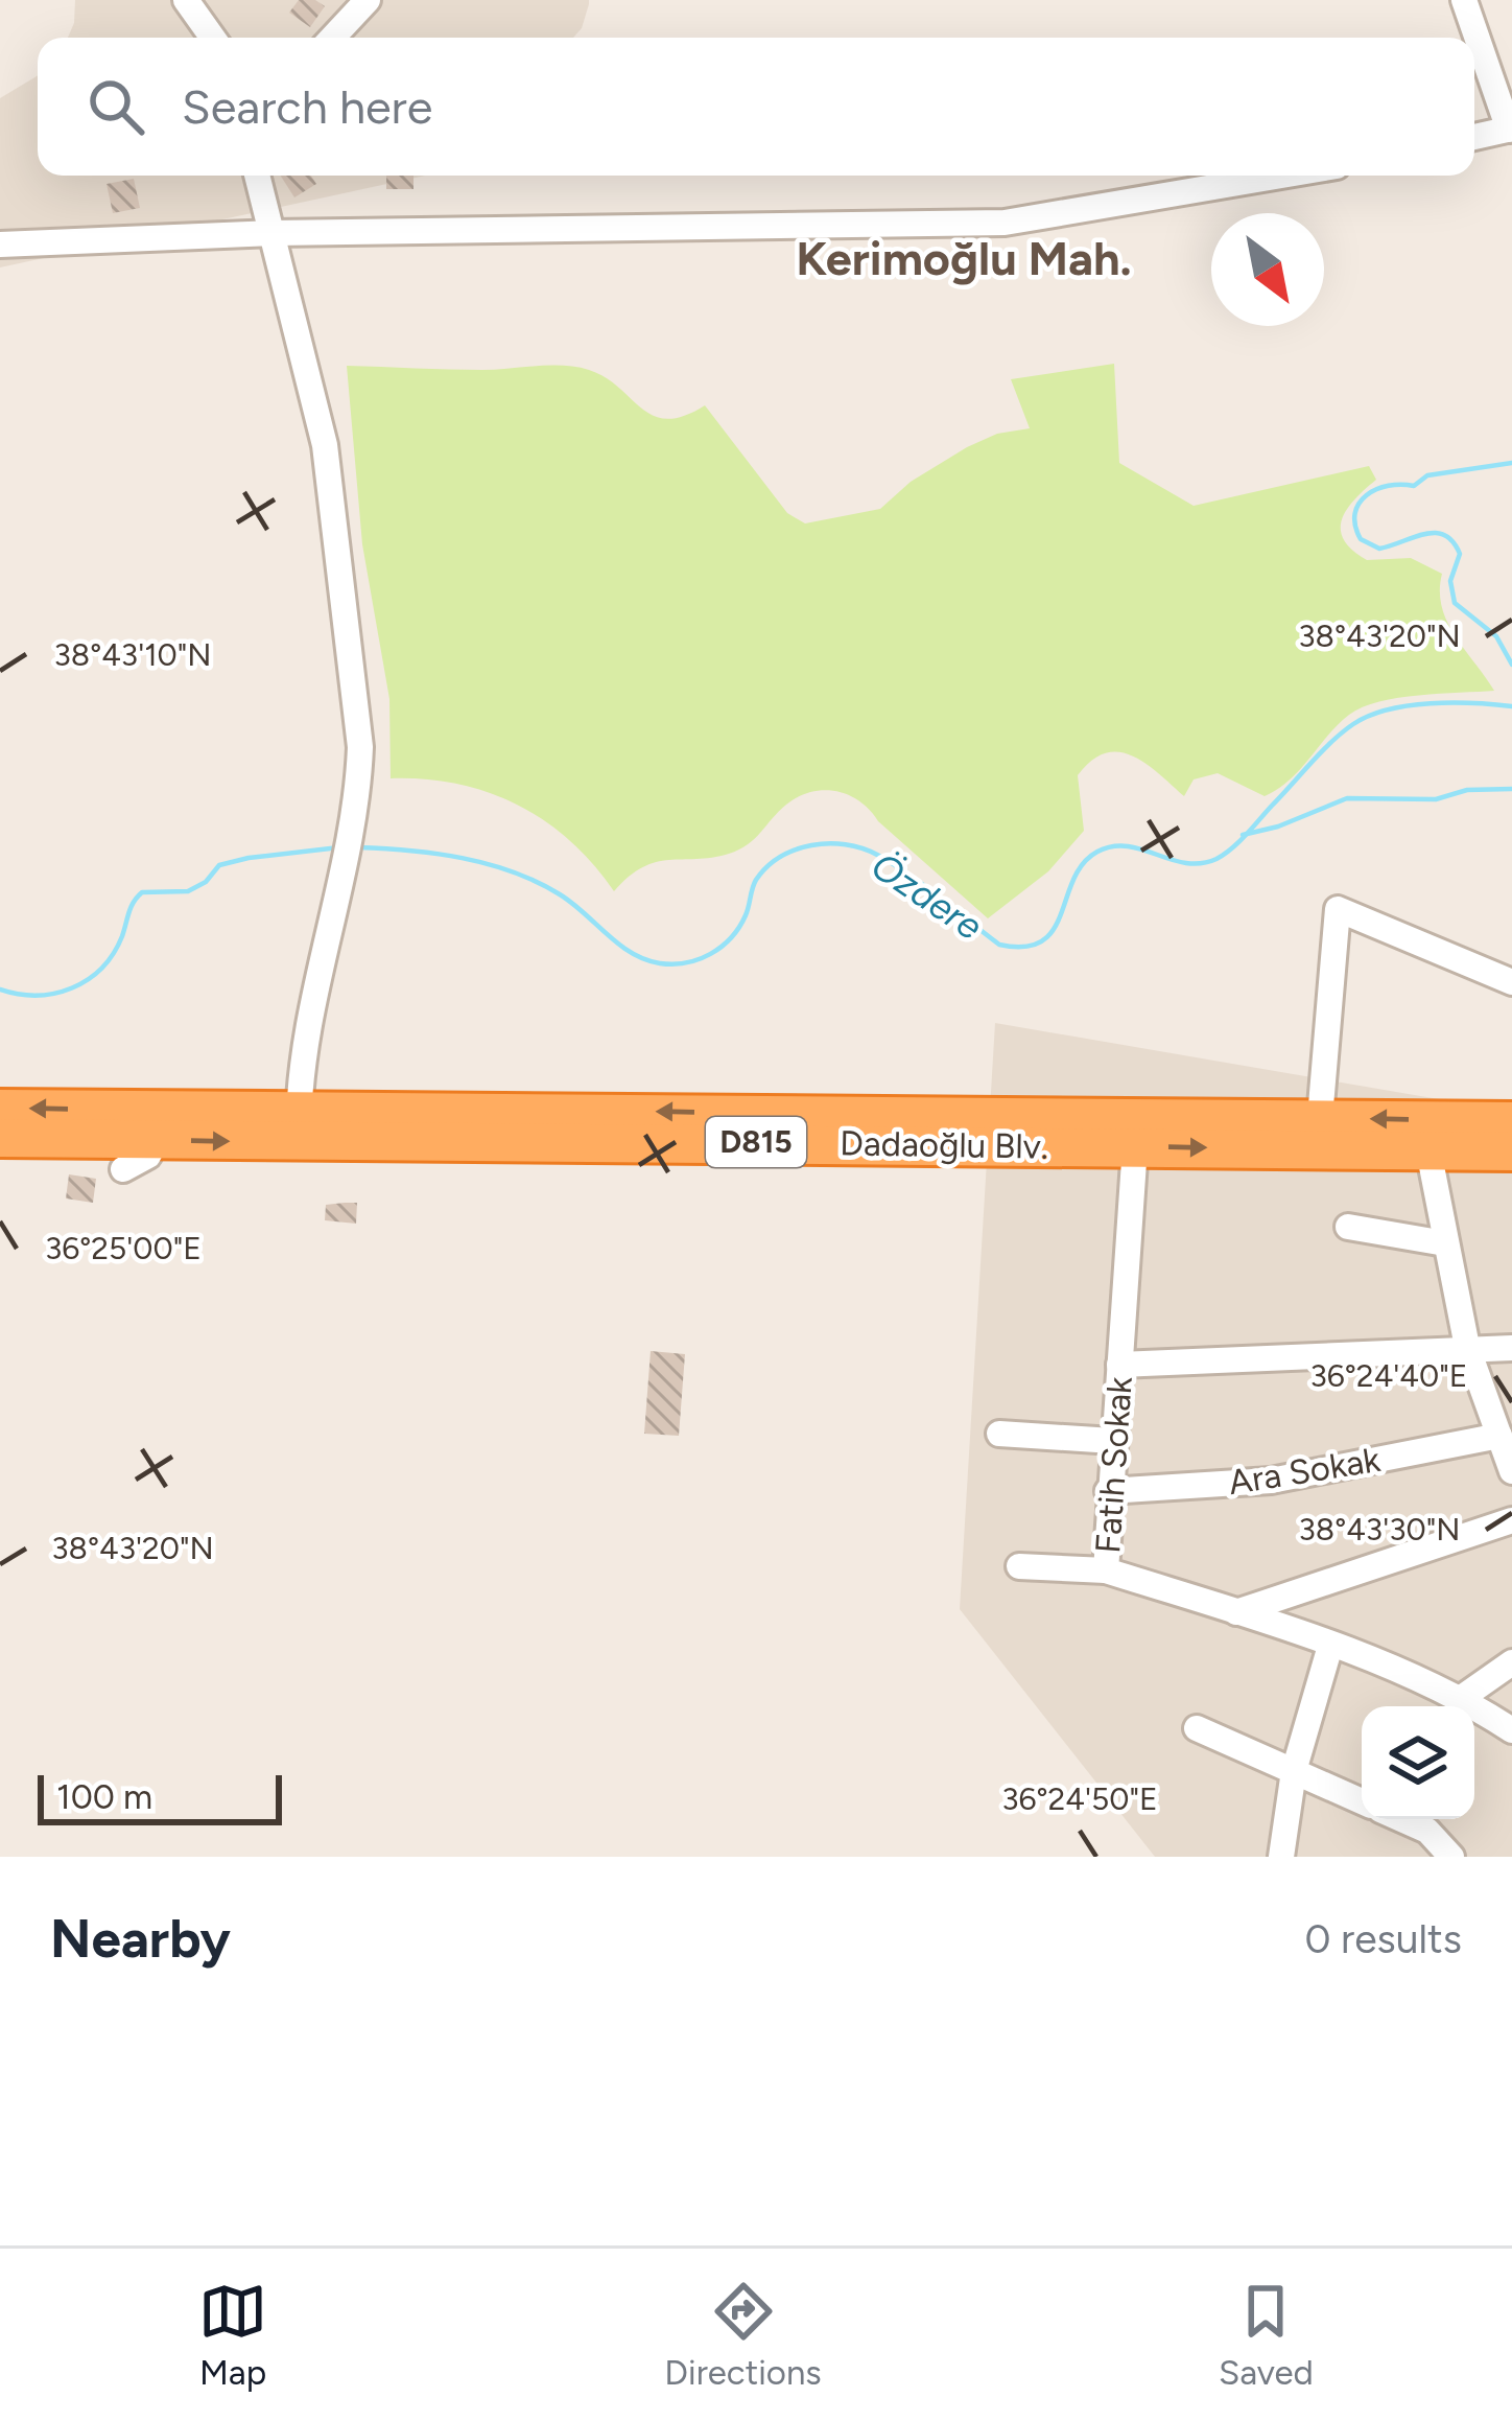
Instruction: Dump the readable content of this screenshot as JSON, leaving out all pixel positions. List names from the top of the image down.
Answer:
{
  "streets": {
    "highway": ["D815", "Dadaoğlu Blv."],
    "street": ["Fatih Sokak", "Ara Sokak"]
  },
  "crossings": [
    ["Dadaoğlu Blv.", "Fatih Sokak"],
    ["Fatih Sokak", "Ara Sokak"]
  ],
  "districts": ["Kerimoğlu Mah."],
  "water": ["Özdere"],
  "scale_bar": "100 m",
  "north": "bottom right",
  "page": {
    "search": "Search here",
    "scale": "100 m",
    "heading": ["Nearby", "0 results"],
    "nav": ["Map", "Directions", "Saved"]
  },
  "coordinates": [
    "38°43'20\"N",
    "38°43'10\"N",
    "36°25'00\"E",
    "36°24'40\"E",
    "38°43'30\"N",
    "36°24'50\"E"
  ]
}
